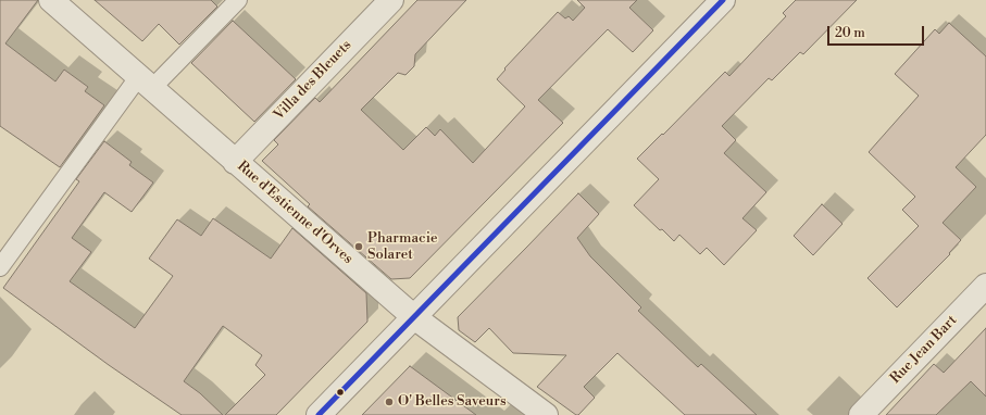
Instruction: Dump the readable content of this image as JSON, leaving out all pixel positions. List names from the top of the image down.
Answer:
{
  "streets": {
    "street": ["Villa des Bleuets", "Rue d'Estienne d'Orves", "Rue Jean Bart"]
  },
  "crossings": [
    ["Villa des Bleuets", "Rue d'Estienne d'Orves"]
  ],
  "places": ["Pharmacie Solaret", "O' Belles Saveurs"],
  "scale_bar": "20 m"
}
